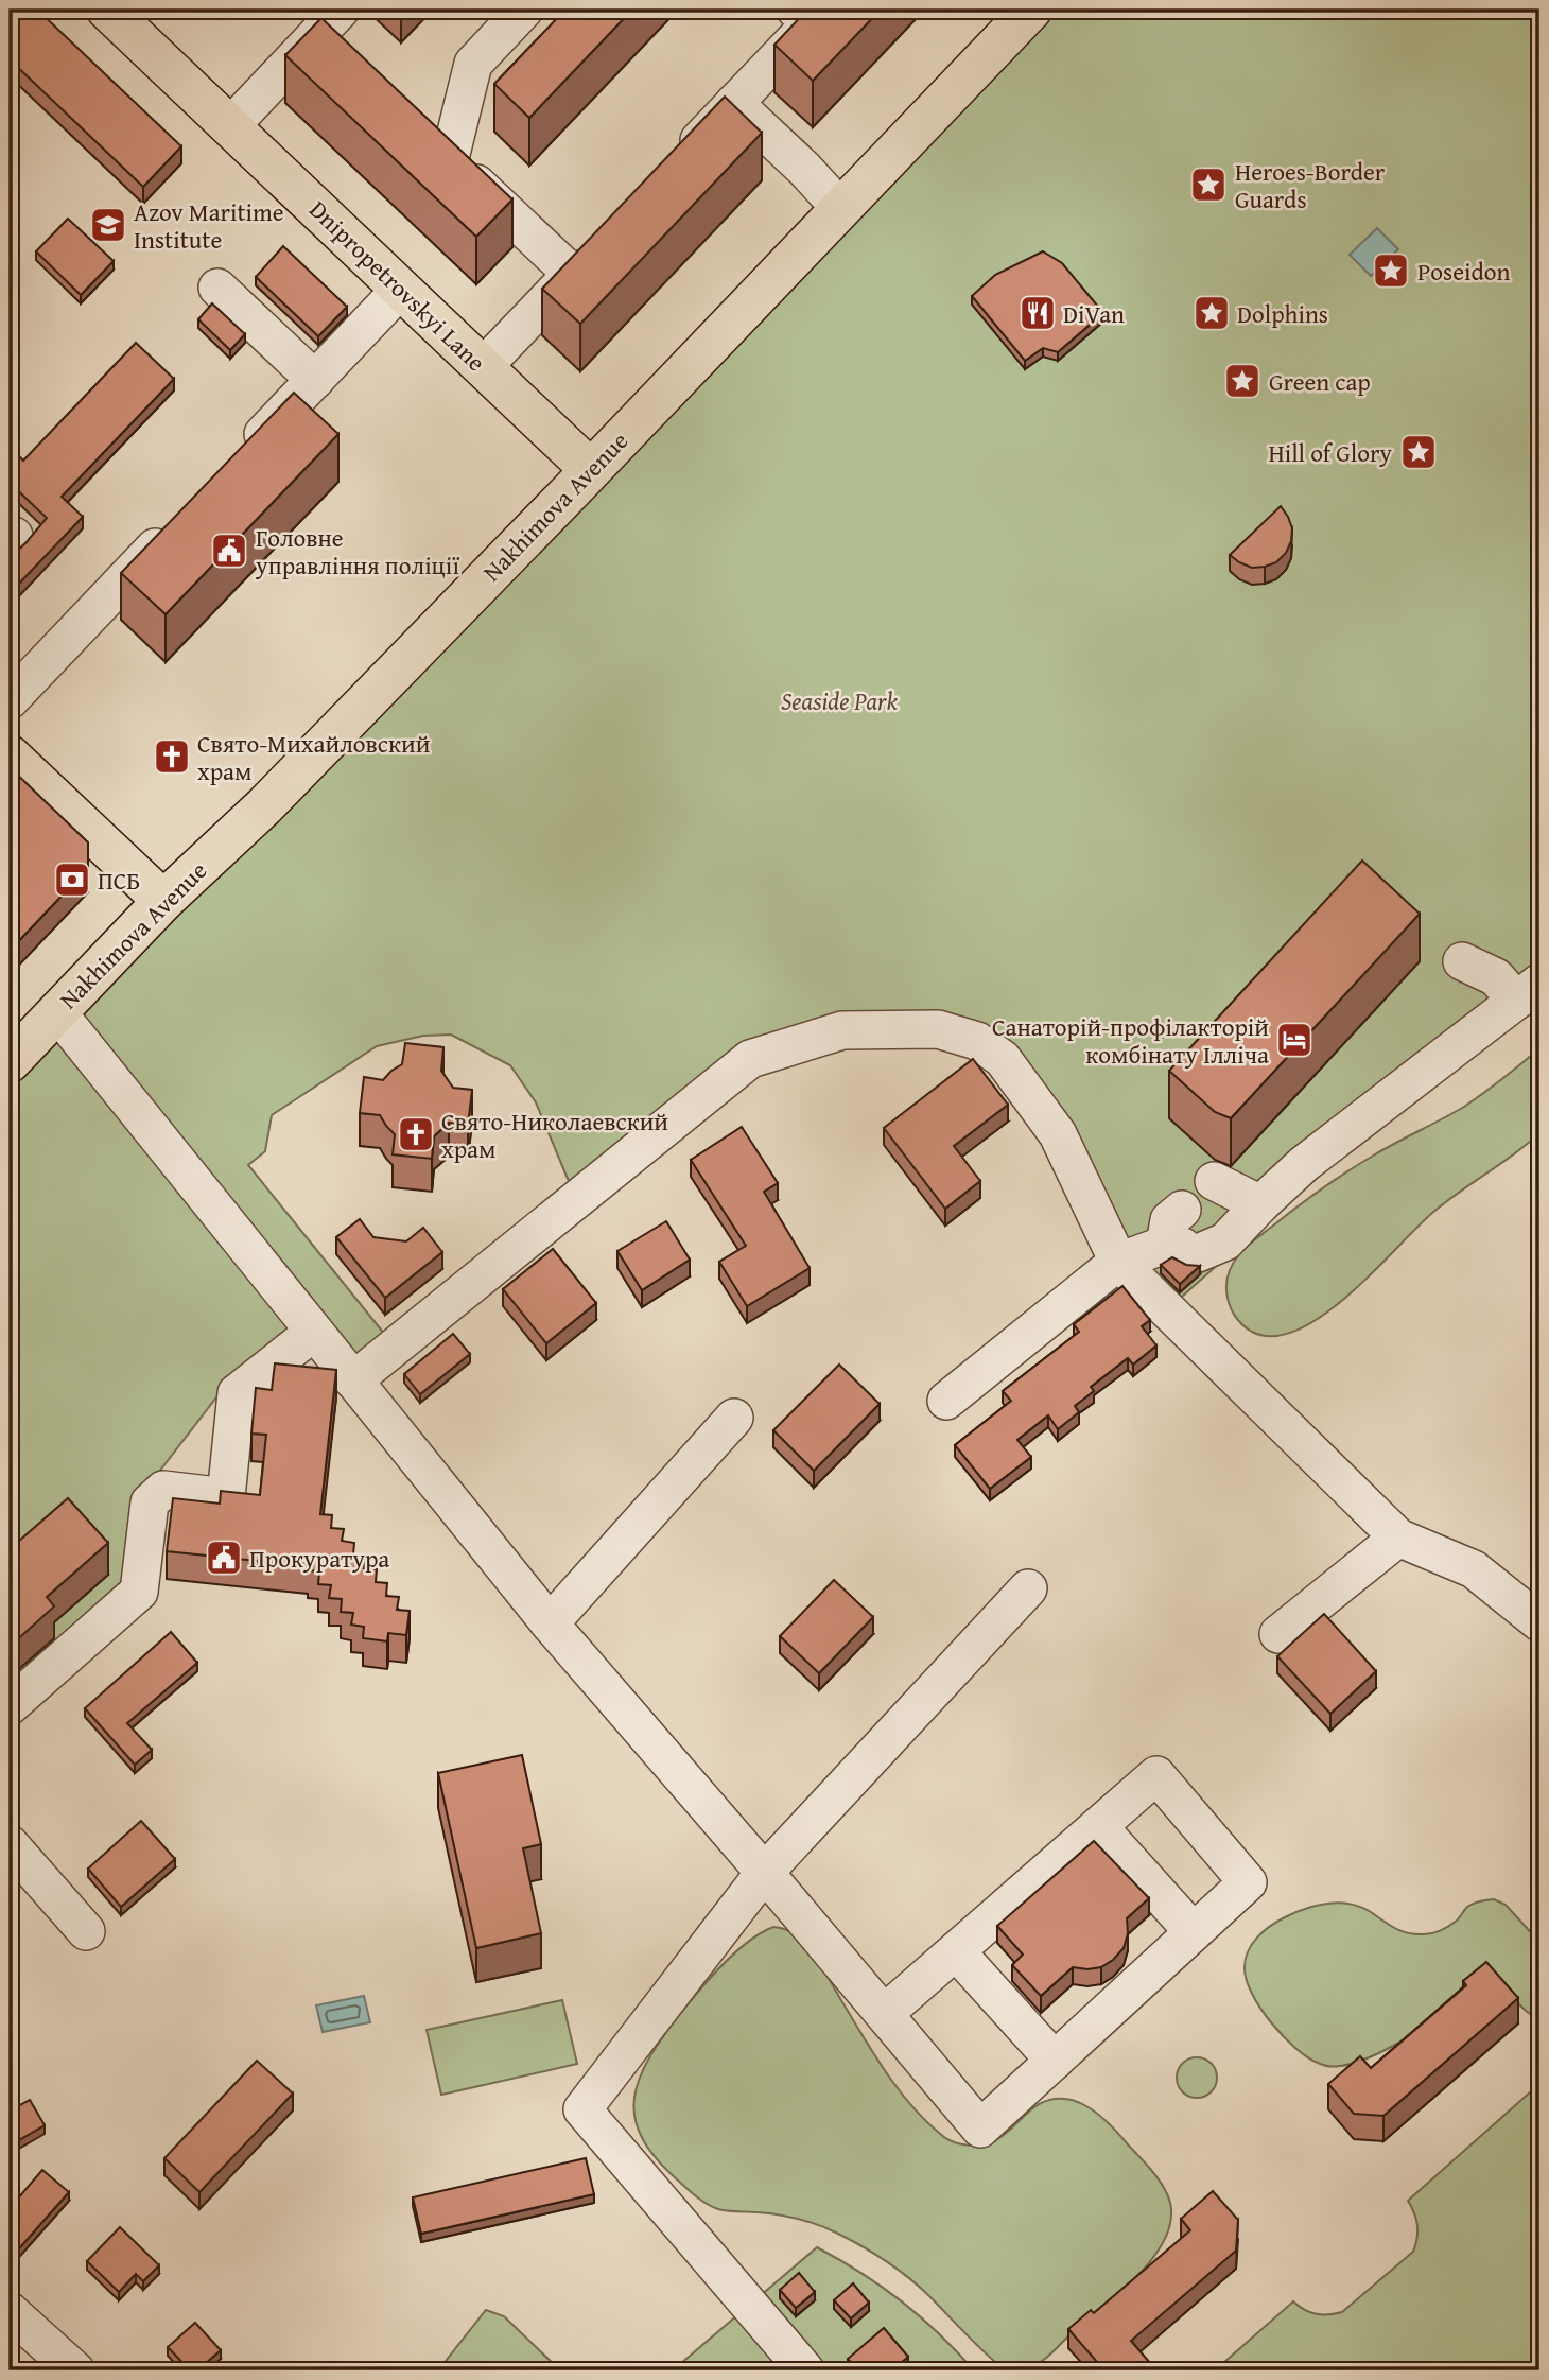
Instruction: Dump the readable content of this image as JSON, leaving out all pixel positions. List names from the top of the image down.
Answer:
{
  "streets": {
    "main road": ["Dnipropetrovskyi Lane", "Nakhimova Avenue"]
  },
  "crossings": [
    ["Dnipropetrovskyi Lane", "Nakhimova Avenue"]
  ],
  "parks": ["Seaside Park"],
  "places": {
    "place": [
      "Heroes-Border Guards",
      "Poseidon",
      "Dolphins",
      "Green cap",
      "Hill of Glory"
    ],
    "school or university": ["Azov Maritime Institute"],
    "restaurant": ["DiVan"],
    "public building": ["Головне управління поліції", "Прокуратура"],
    "church": ["Свято-Михайловский храм", "Свято-Николаевский храм"],
    "bank": ["ПСБ"],
    "hotel": ["Санаторій-профілакторій комбінату Ілліча"]
  }
}
